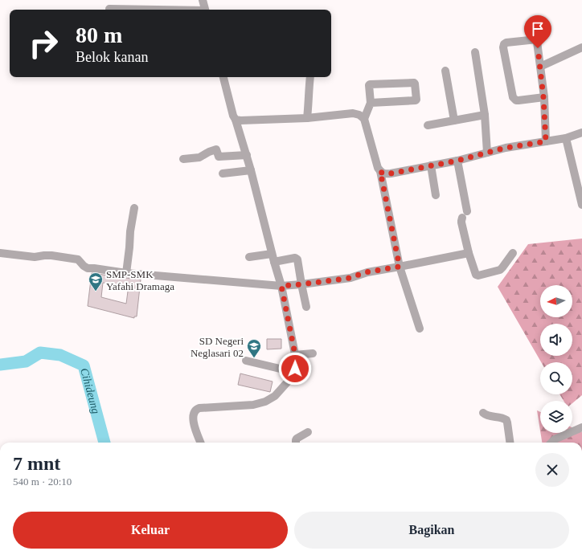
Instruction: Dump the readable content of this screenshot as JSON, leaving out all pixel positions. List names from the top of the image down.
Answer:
{
  "water": ["Cihideung"],
  "places": {
    "school or university": ["SMP-SMK Yafahi Dramaga", "SD Negeri Neglasari 02"]
  },
  "north": "left",
  "page": {
    "turn": ["80 m", "Belok kanan"],
    "heading": ["7 mnt", "540 m · 20:10"],
    "buttons": ["Keluar", "Bagikan"]
  }
}
